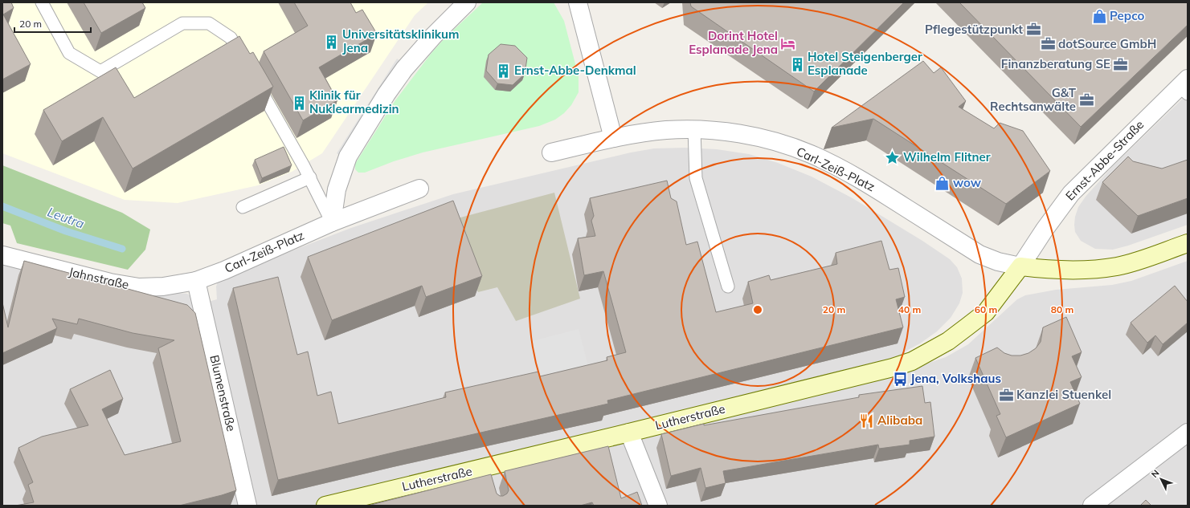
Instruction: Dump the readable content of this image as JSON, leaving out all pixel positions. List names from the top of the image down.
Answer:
{
  "streets": {
    "street": [
      "Ernst-Abbe-Straße",
      "Carl-Zeiß-Platz",
      "Jahnstraße",
      "Blumenstraße",
      "Lutherstraße"
    ]
  },
  "crossings": [
    ["Ernst-Abbe-Straße", "Carl-Zeiß-Platz"],
    ["Ernst-Abbe-Straße", "Lutherstraße"],
    ["Carl-Zeiß-Platz", "Jahnstraße"],
    ["Carl-Zeiß-Platz", "Blumenstraße"],
    ["Carl-Zeiß-Platz", "Lutherstraße"],
    ["Jahnstraße", "Blumenstraße"]
  ],
  "water": ["Leutra"],
  "places": {
    "shop": ["Pepco", "wow"],
    "office": [
      "Pflegestützpunkt",
      "dotSource GmbH",
      "Finanzberatung SE",
      "G&T Rechtsanwälte",
      "Kanzlei Stuenkel"
    ],
    "building": [
      "Universitätsklinikum Jena",
      "Hotel Steigenberger Esplanade",
      "Ernst-Abbe-Denkmal",
      "Klinik für Nuklearmedizin"
    ],
    "hotel": ["Dorint Hotel Esplanade Jena"],
    "place": ["Wilhelm Flitner"],
    "bus stop": ["Jena, Volkshaus"],
    "restaurant": ["Alibaba"]
  },
  "scale_bar": "20 m",
  "north": "top left",
  "rings": [
    "20 m",
    "40 m",
    "60 m",
    "80 m"
  ]
}
